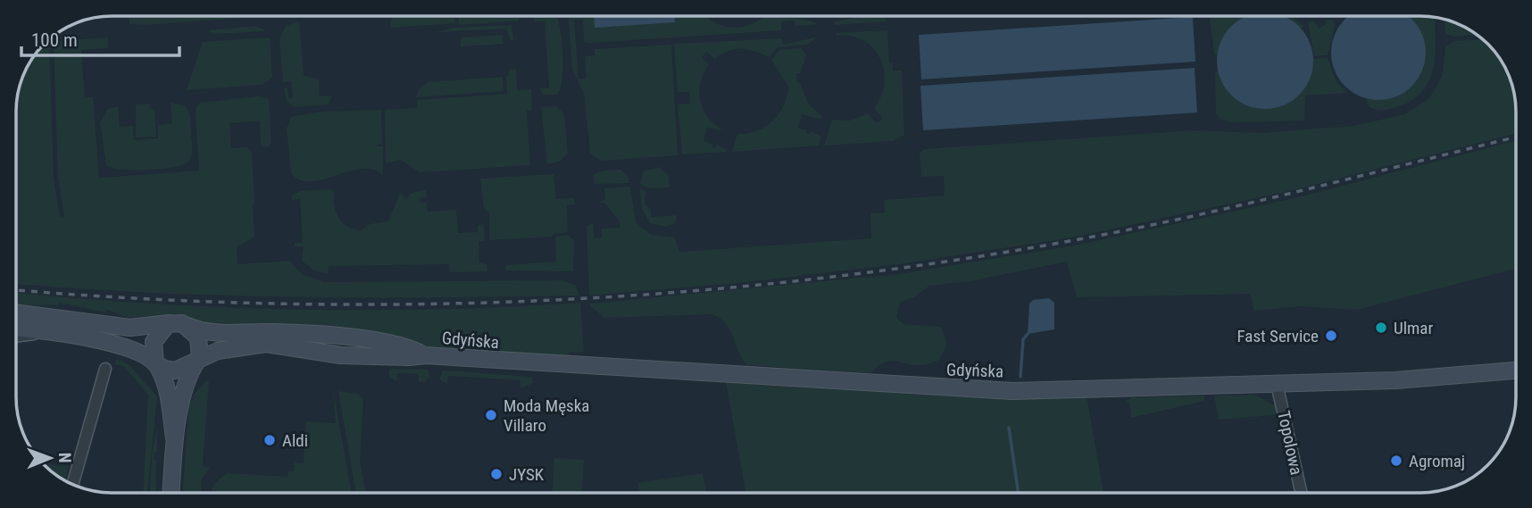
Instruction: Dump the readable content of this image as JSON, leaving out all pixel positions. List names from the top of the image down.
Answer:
{
  "streets": {
    "main road": ["Gdyńska"],
    "street": ["Topolowa"]
  },
  "crossings": [
    ["Gdyńska", "Topolowa"]
  ],
  "places": [
    "Ulmar",
    "Fast Service",
    "Moda Męska Villaro",
    "Aldi",
    "Agromaj",
    "JYSK"
  ],
  "scale_bar": "100 m",
  "north": "right"
}
